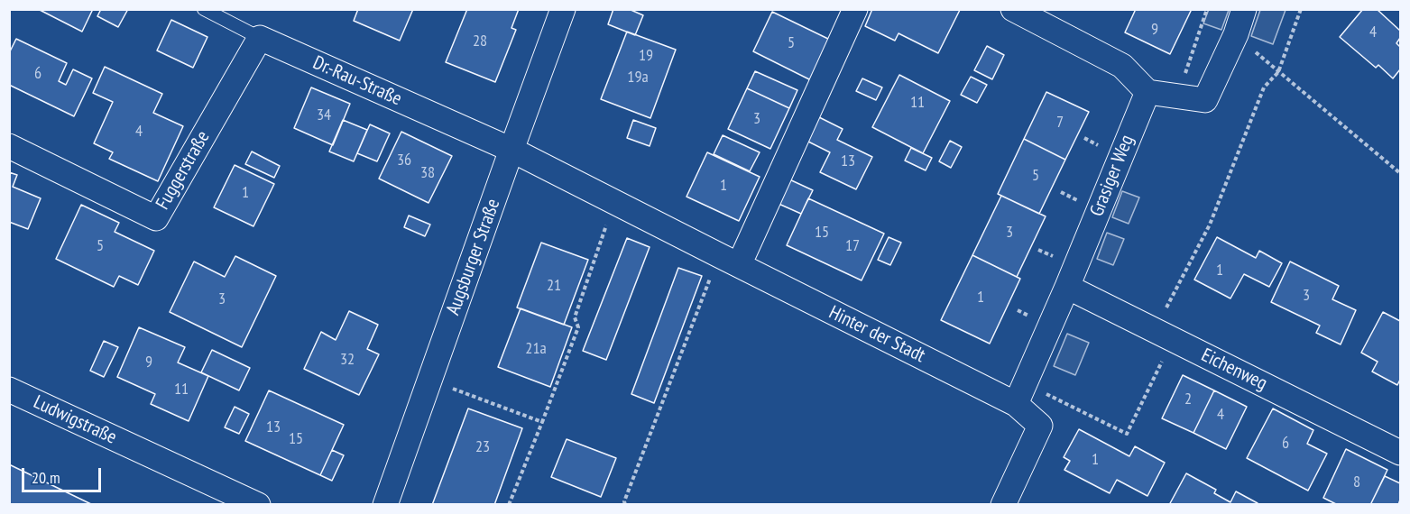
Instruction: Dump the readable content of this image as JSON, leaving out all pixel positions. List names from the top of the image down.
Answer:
{
  "streets": {
    "street": [
      "Dr.-Rau-Straße",
      "Fuggerstraße",
      "Grasiger Weg",
      "Augsburger Straße",
      "Hinter der Stadt",
      "Eichenweg",
      "Ludwigstraße"
    ]
  },
  "crossings": [
    ["Dr.-Rau-Straße", "Fuggerstraße"],
    ["Dr.-Rau-Straße", "Augsburger Straße"],
    ["Dr.-Rau-Straße", "Hinter der Stadt"],
    ["Grasiger Weg", "Hinter der Stadt"],
    ["Grasiger Weg", "Eichenweg"],
    ["Augsburger Straße", "Hinter der Stadt"]
  ],
  "house_numbers": [
    "9",
    "4",
    "28",
    "5",
    "19",
    "6",
    "19a",
    "11",
    "34",
    "3",
    "7",
    "4",
    "36",
    "13",
    "38",
    "5",
    "1",
    "1",
    "15",
    "3",
    "5",
    "17",
    "1",
    "21",
    "3",
    "1",
    "3",
    "21a",
    "32",
    "9",
    "11",
    "2",
    "4",
    "13",
    "15",
    "6",
    "23",
    "1",
    "8"
  ],
  "scale_bar": "20 m"
}
